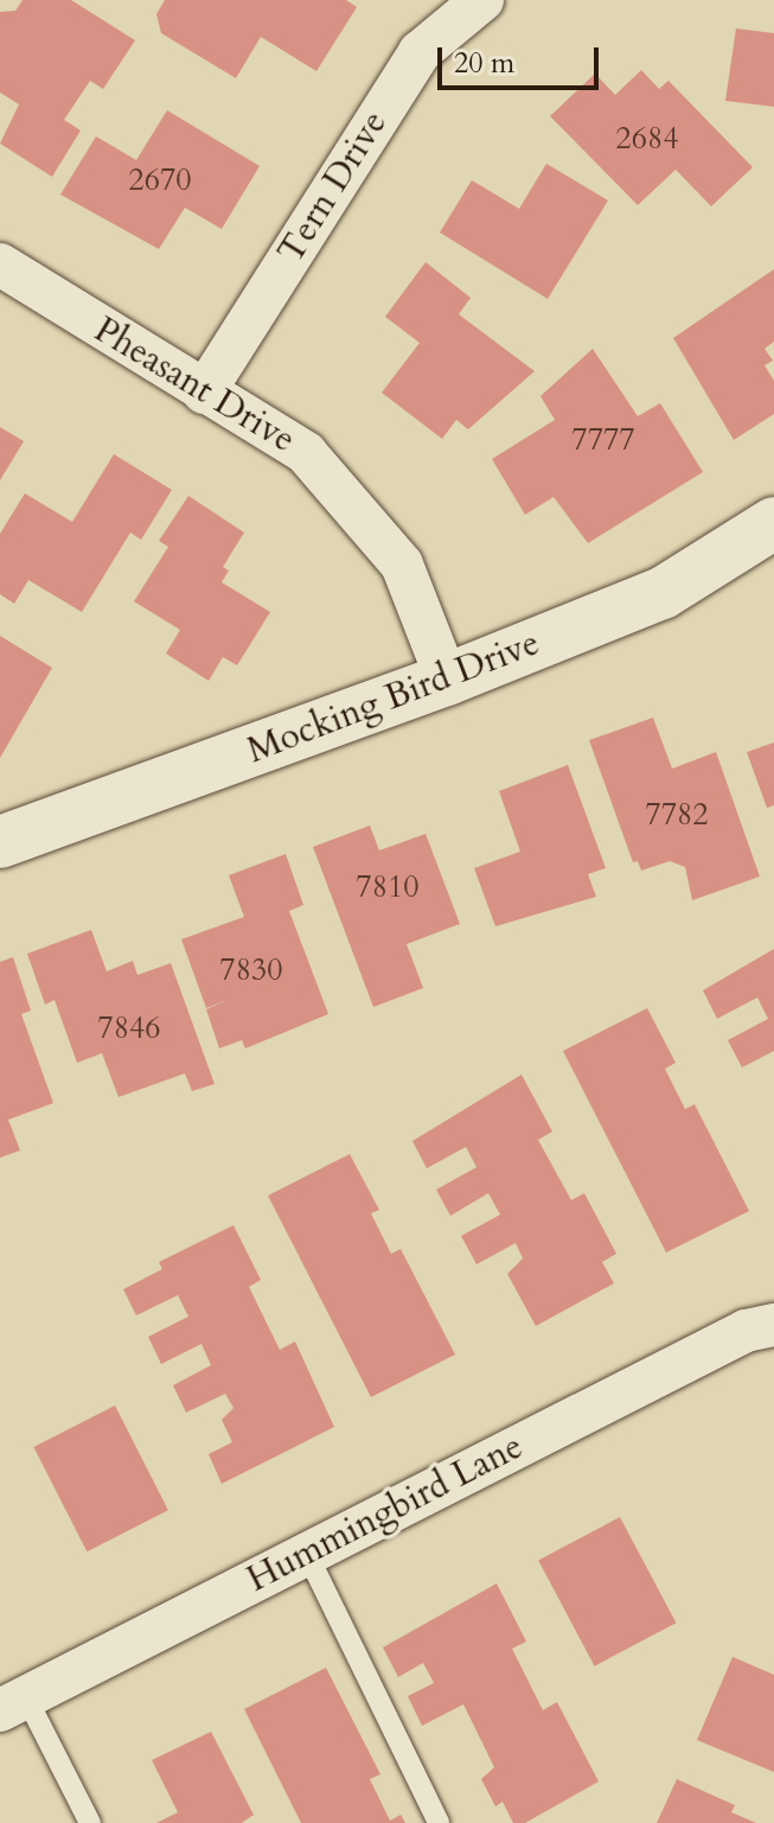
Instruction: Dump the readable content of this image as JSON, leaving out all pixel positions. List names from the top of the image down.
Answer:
{
  "streets": {
    "street": [
      "Tern Drive",
      "Pheasant Drive",
      "Mocking Bird Drive",
      "Hummingbird Lane"
    ]
  },
  "crossings": [
    ["Tern Drive", "Pheasant Drive"],
    ["Pheasant Drive", "Mocking Bird Drive"]
  ],
  "house_numbers": [
    "2684",
    "2670",
    "7777",
    "7782",
    "7810",
    "7830",
    "7846"
  ],
  "scale_bar": "20 m"
}
